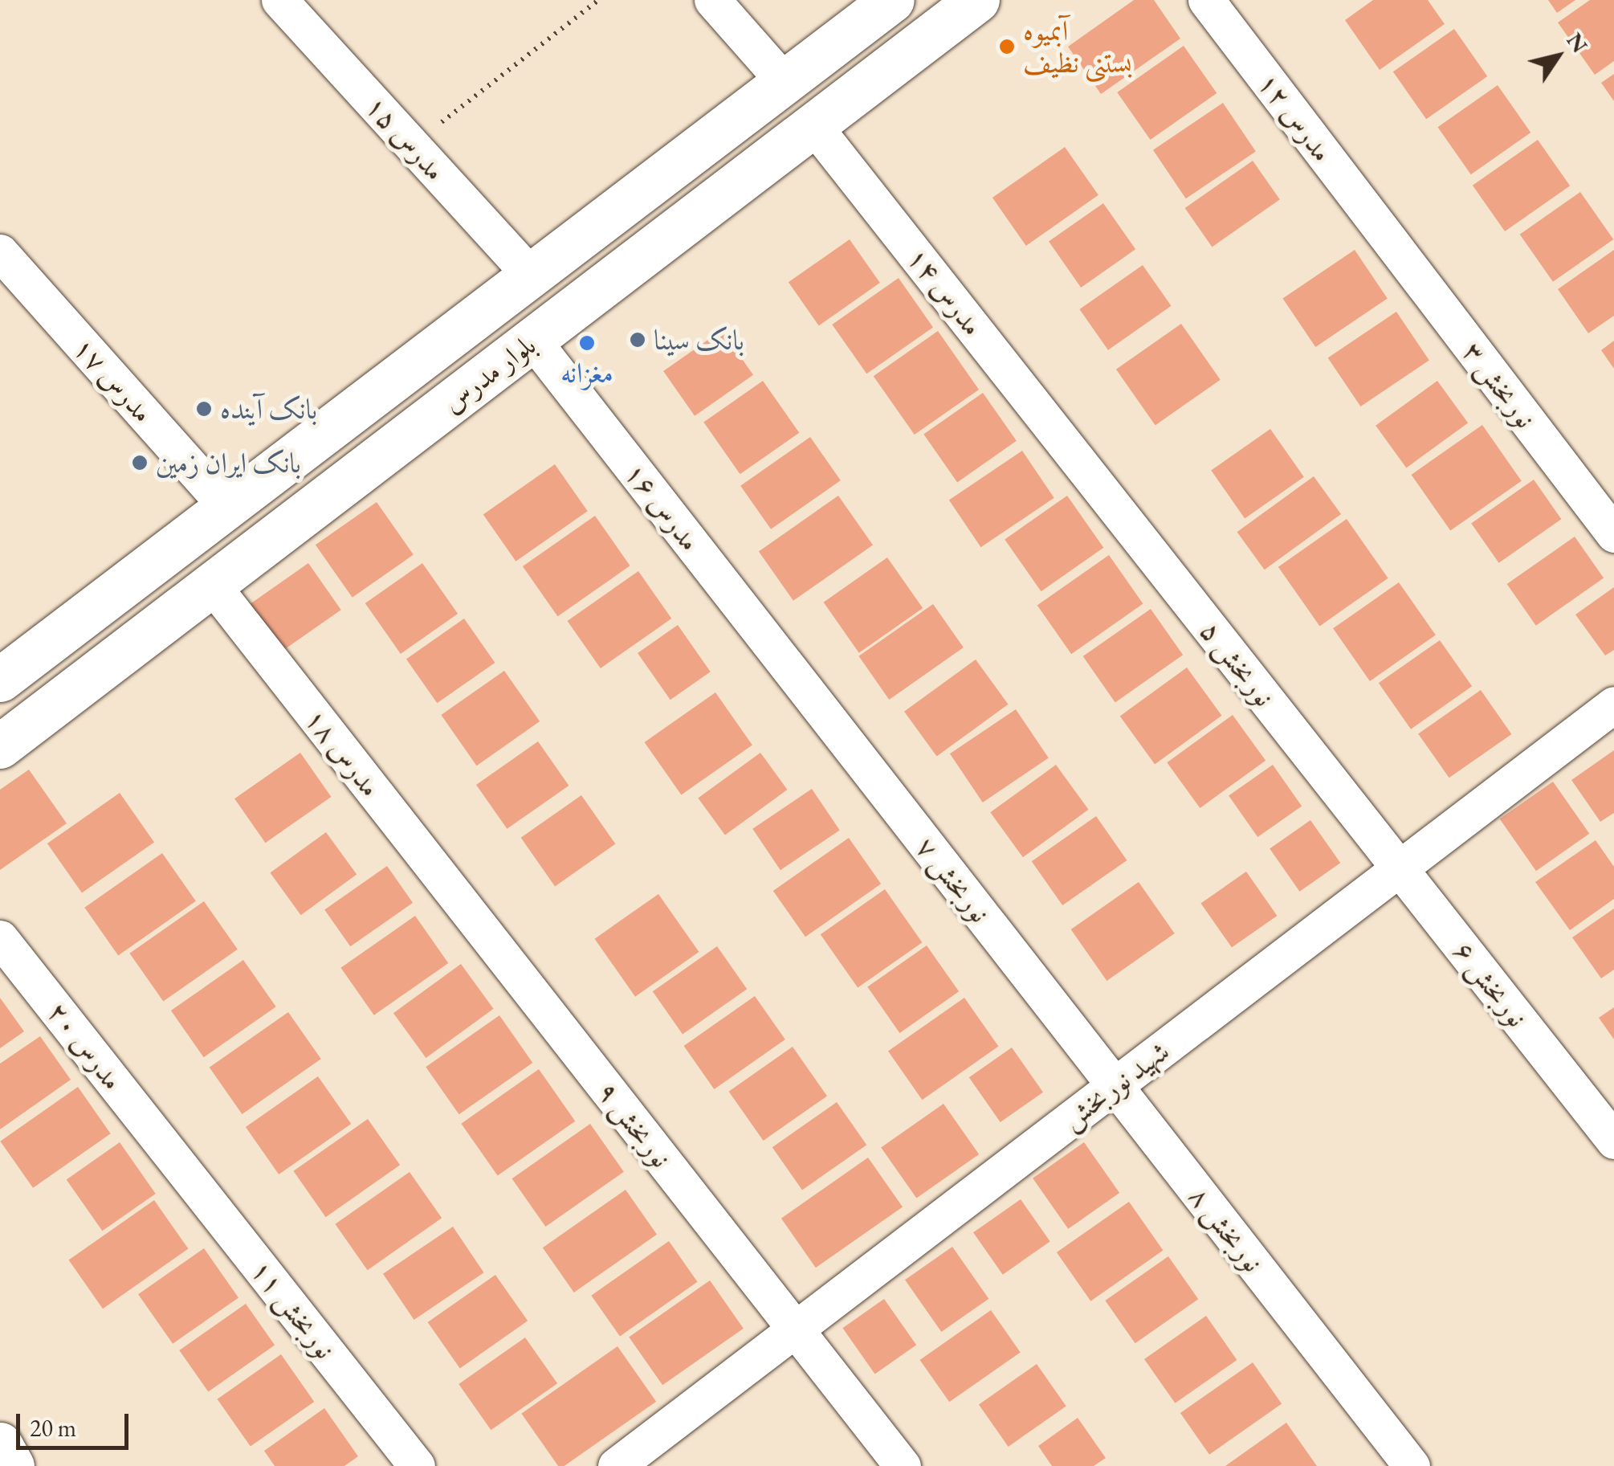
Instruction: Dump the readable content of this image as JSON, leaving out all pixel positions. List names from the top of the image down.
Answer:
{
  "streets": {
    "main road": ["بلوار مدرس"],
    "street": [
      "مدرس ۱۲",
      "مدرس ۱۵",
      "مدرس ۱۴",
      "مدرس ۱۷",
      "نوربخش ۳",
      "مدرس ۱۶",
      "نوربخش ۵",
      "مدرس ۱۸",
      "نوربخش ۷",
      "نوربخش ۶",
      "مدرس ۲۰",
      "شهید نوربخش",
      "نوربخش ۹",
      "نوربخش ۸",
      "نوربخش ۱۱"
    ]
  },
  "crossings": [
    ["مدرس ۱۲", "نوربخش ۳"],
    ["مدرس ۱۵", "بلوار مدرس"],
    ["مدرس ۱۴", "بلوار مدرس"],
    ["مدرس ۱۴", "نوربخش ۵"],
    ["بلوار مدرس", "مدرس ۱۷"],
    ["بلوار مدرس", "مدرس ۱۶"],
    ["بلوار مدرس", "مدرس ۱۸"],
    ["مدرس ۱۶", "نوربخش ۷"],
    ["نوربخش ۵", "نوربخش ۶"],
    ["نوربخش ۵", "شهید نوربخش"],
    ["مدرس ۱۸", "نوربخش ۹"],
    ["نوربخش ۷", "شهید نوربخش"],
    ["نوربخش ۷", "نوربخش ۸"],
    ["نوربخش ۶", "شهید نوربخش"],
    ["مدرس ۲۰", "نوربخش ۱۱"],
    ["شهید نوربخش", "نوربخش ۹"],
    ["شهید نوربخش", "نوربخش ۸"]
  ],
  "places": [
    "آبمیوه بستنی نظیف",
    "بانک سینا",
    "مغزانه",
    "بانک آینده",
    "بانک ایران زمین"
  ],
  "scale_bar": "20 m",
  "north": "top right"
}
